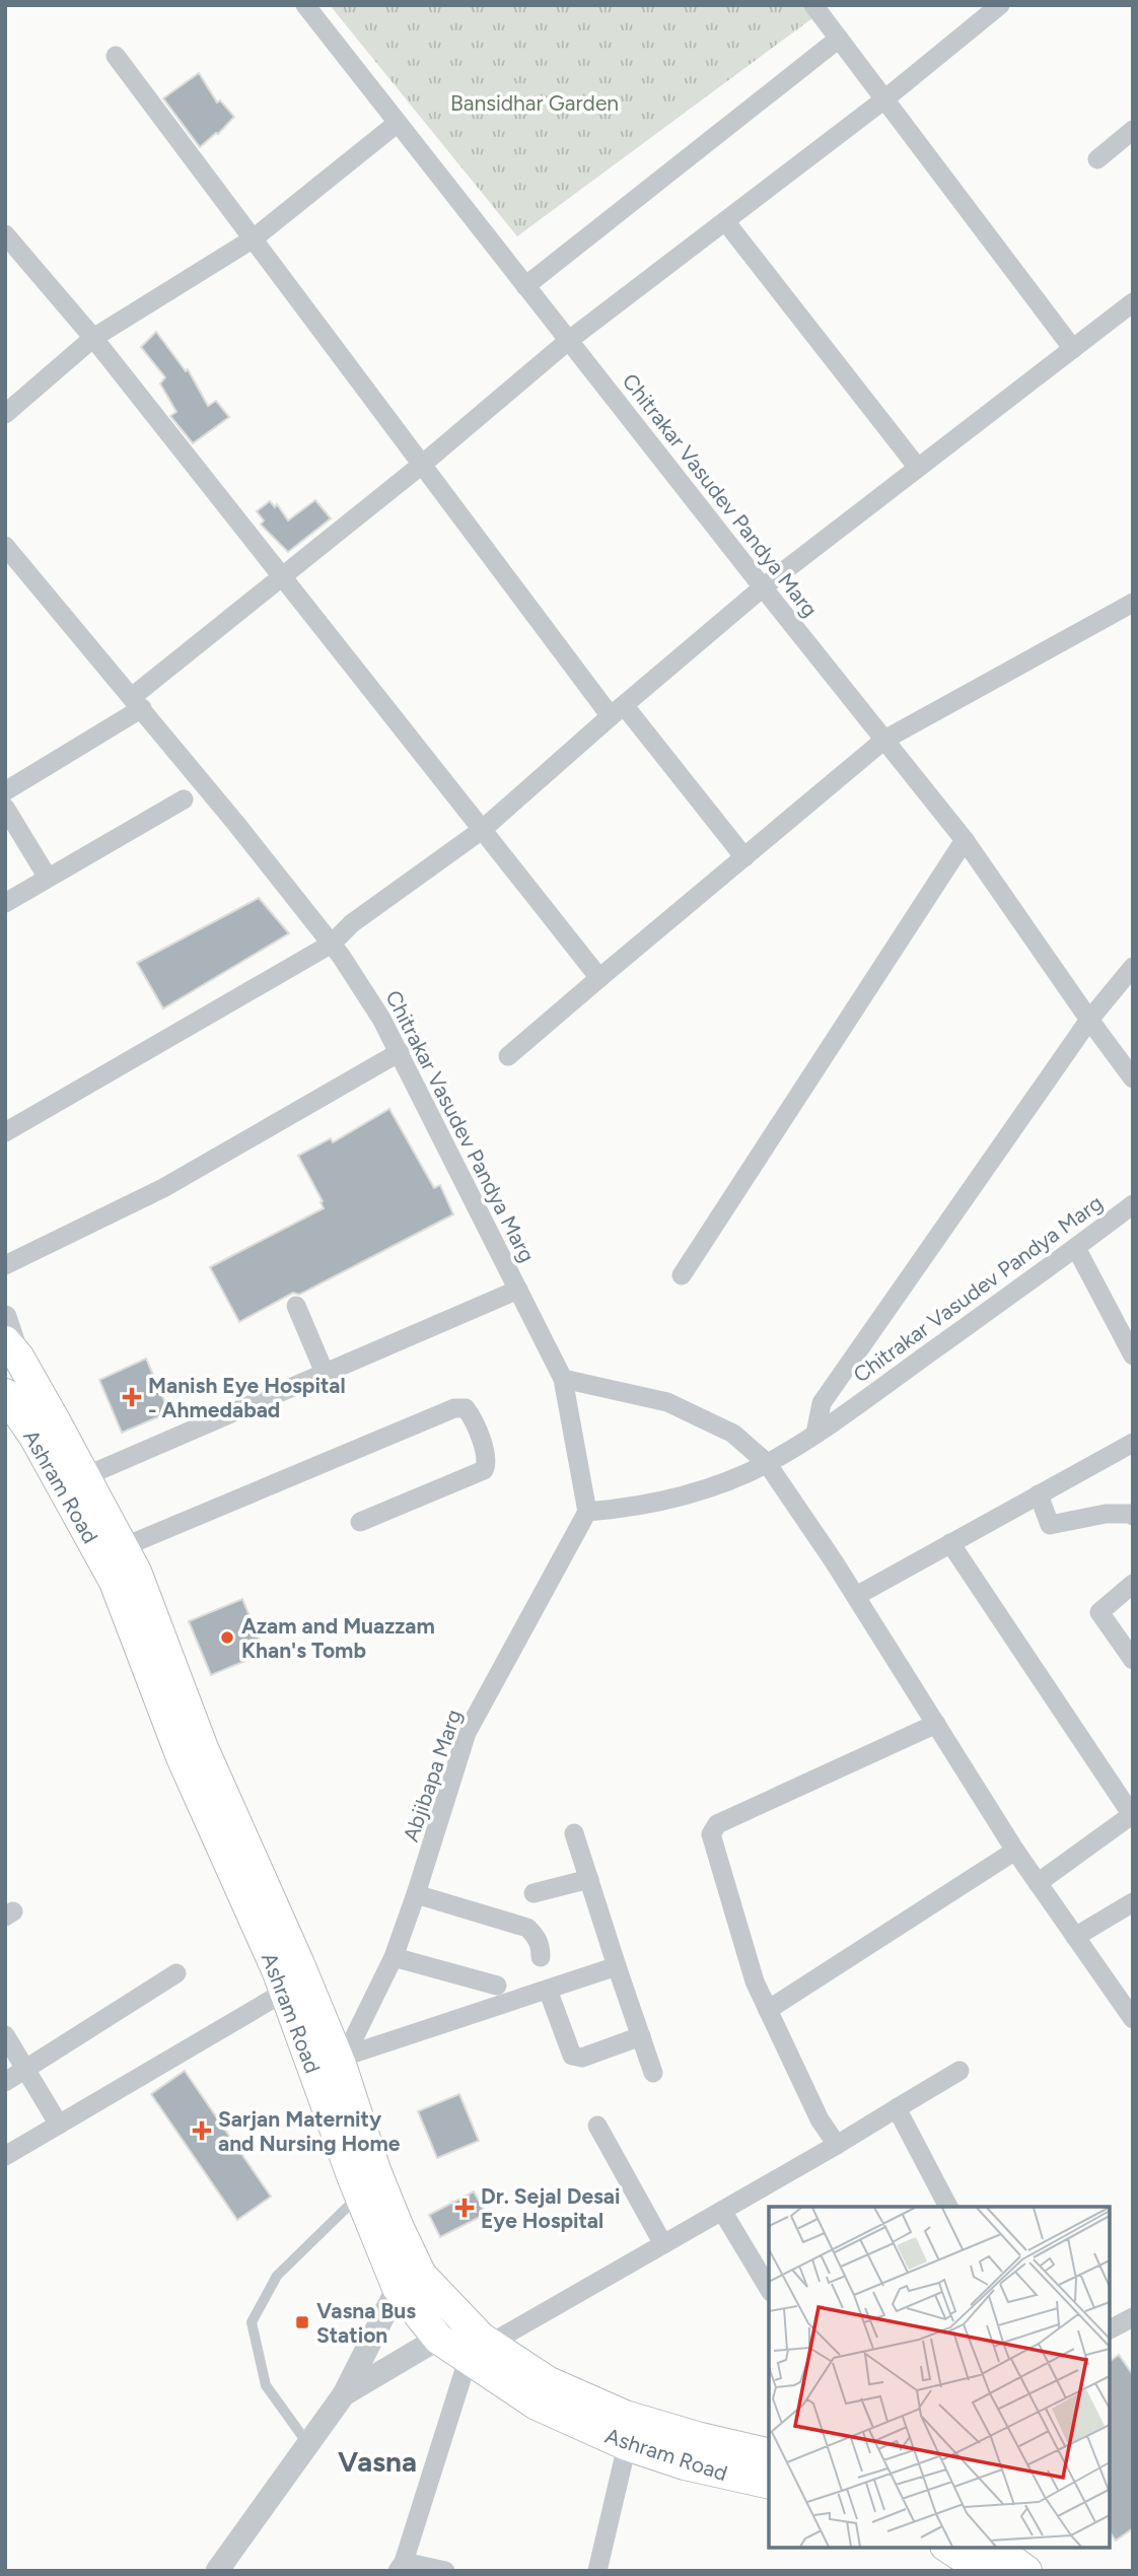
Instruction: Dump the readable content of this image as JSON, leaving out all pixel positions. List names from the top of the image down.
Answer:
{
  "streets": {
    "main road": ["Ashram Road"],
    "street": ["Chitrakar Vasudev Pandya Marg", "Abjibapa Marg"]
  },
  "crossings": [
    ["Chitrakar Vasudev Pandya Marg", "Abjibapa Marg"],
    ["Ashram Road", "Abjibapa Marg"]
  ],
  "districts": ["Vasna"],
  "parks": ["Bansidhar Garden"],
  "places": {
    "health": ["Manish Eye Hospital - Ahmedabad", "Sarjan Maternity and Nursing Home", "Dr. Sejal Desai Eye Hospital"],
    "other": ["Azam and Muazzam Khan's Tomb"],
    "transit": ["Vasna Bus Station"]
  }
}
